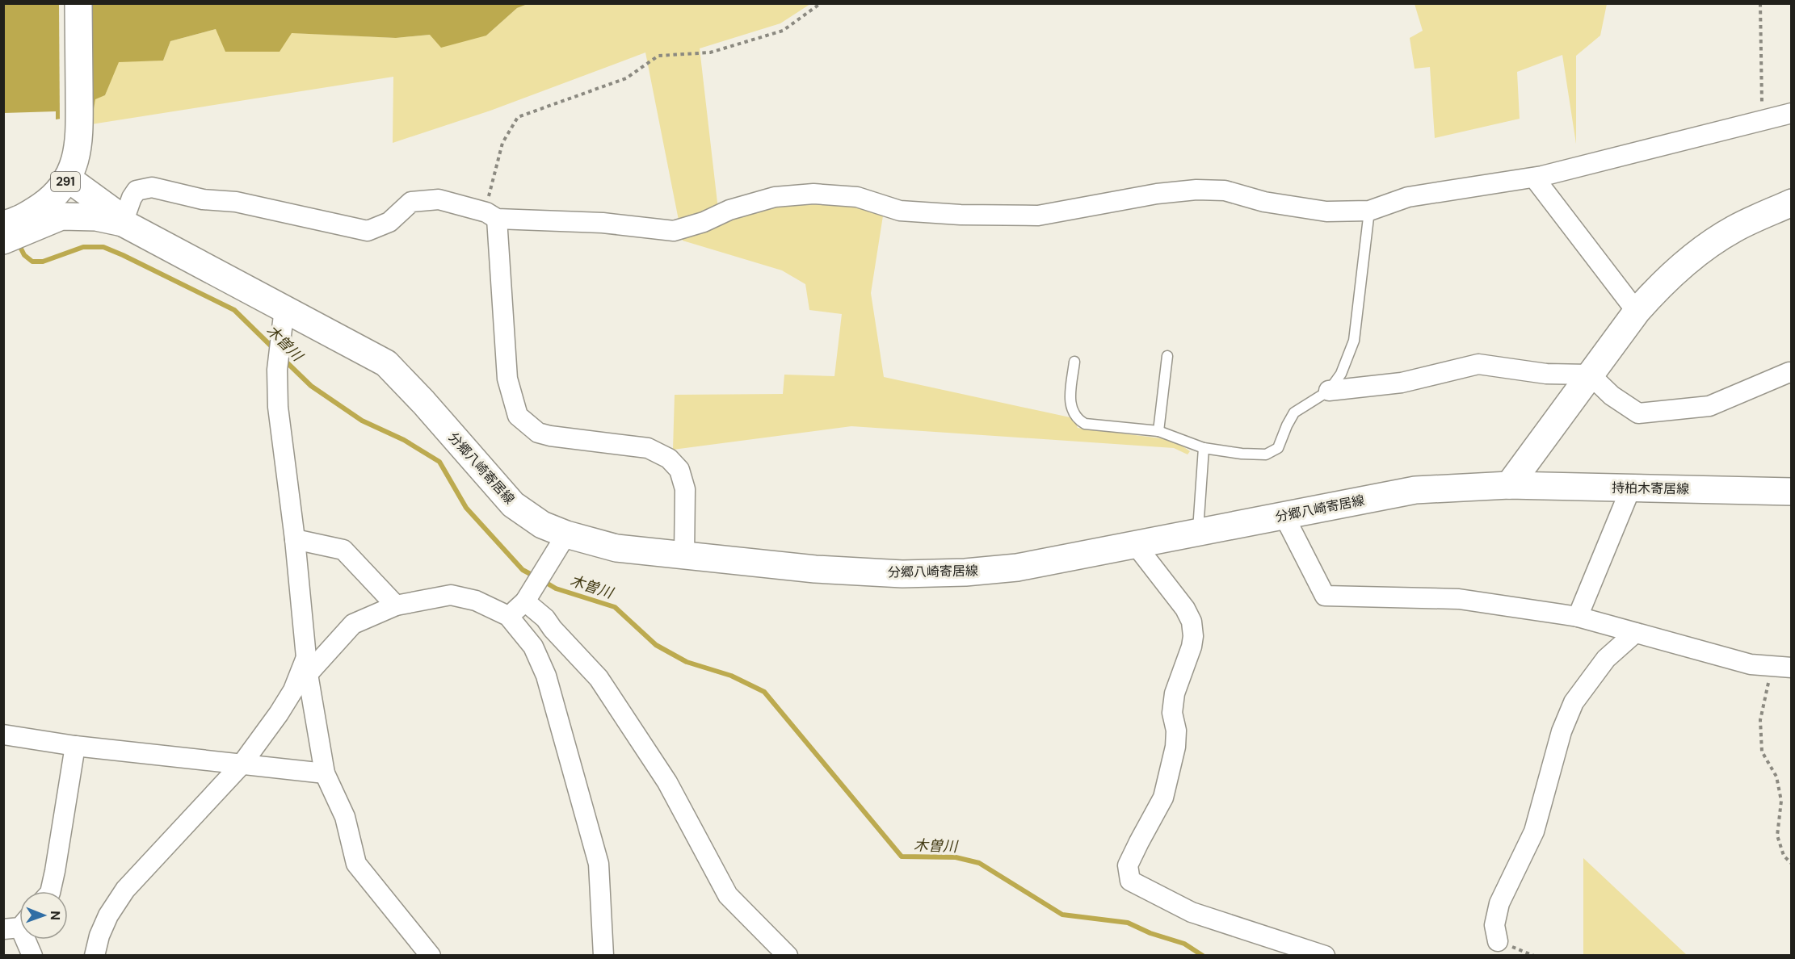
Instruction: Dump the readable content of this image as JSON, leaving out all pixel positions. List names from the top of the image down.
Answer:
{
  "streets": {
    "main road": ["291", "分郷八崎寄居線", "持柏木寄居線"]
  },
  "crossings": [
    ["291", "分郷八崎寄居線"],
    ["分郷八崎寄居線", "持柏木寄居線"]
  ],
  "water": ["木曽川"],
  "north": "right"
}
